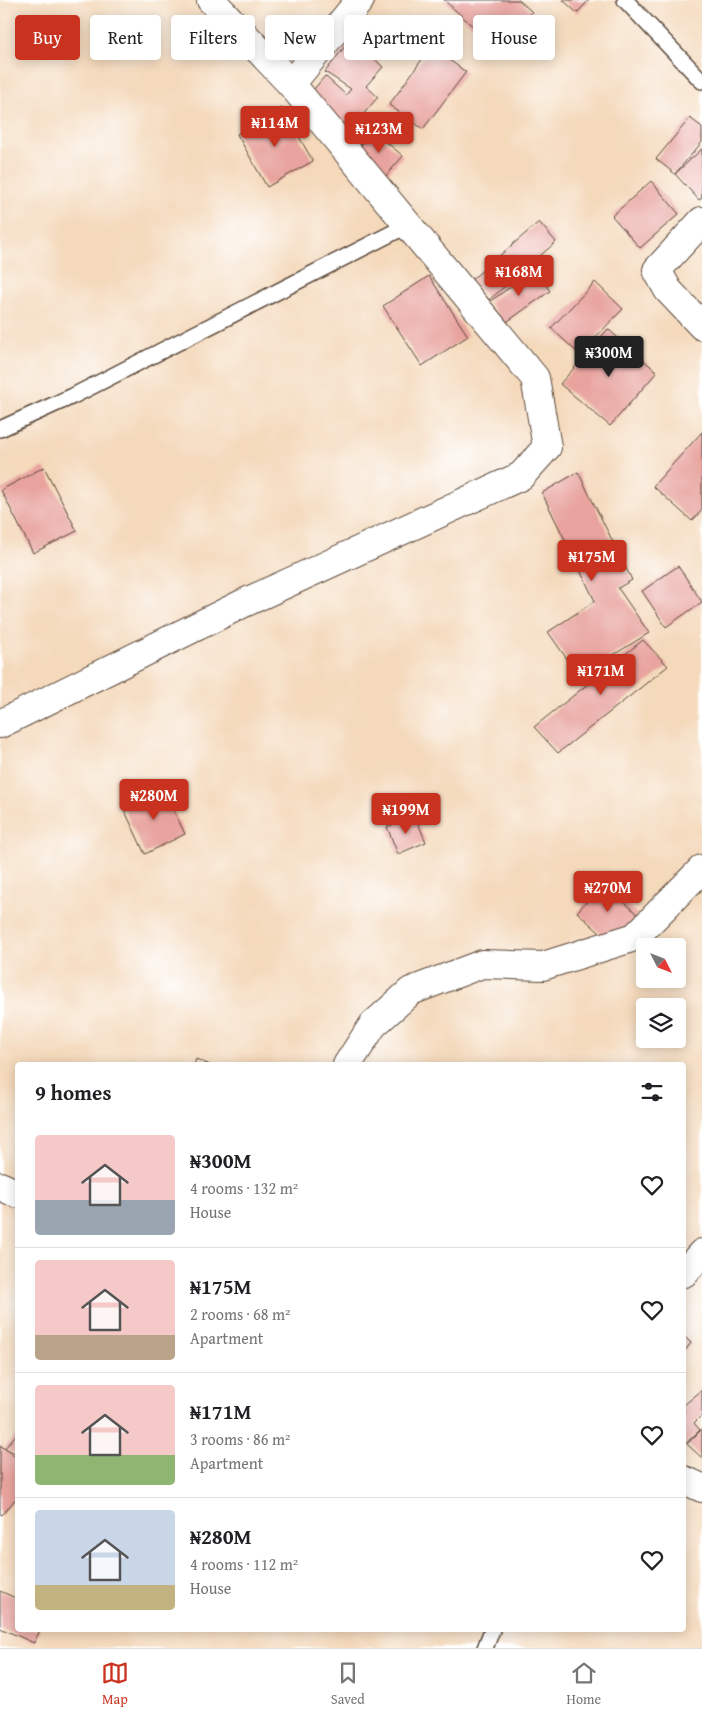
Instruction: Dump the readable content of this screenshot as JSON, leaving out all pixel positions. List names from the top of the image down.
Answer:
{
  "north": "bottom right",
  "page": {
    "chip": [
      "Buy",
      "Rent",
      "Filters",
      "New",
      "Apartment",
      "House"
    ],
    "price": [
      "₦114M",
      "₦123M",
      "₦168M",
      "₦300M",
      "₦175M",
      "₦171M",
      "₦280M",
      "₦199M",
      "₦270M"
    ],
    "heading": "9 homes",
    "list": [
      {
        "name": "₦300M",
        "note": "4 rooms · 132 m² · House"
      },
      {
        "name": "₦175M",
        "note": "2 rooms · 68 m² · Apartment"
      },
      {
        "name": "₦171M",
        "note": "3 rooms · 86 m² · Apartment"
      },
      {
        "name": "₦280M",
        "note": "4 rooms · 112 m² · House"
      }
    ],
    "tabs": ["Map", "Saved", "Home"]
  }
}
